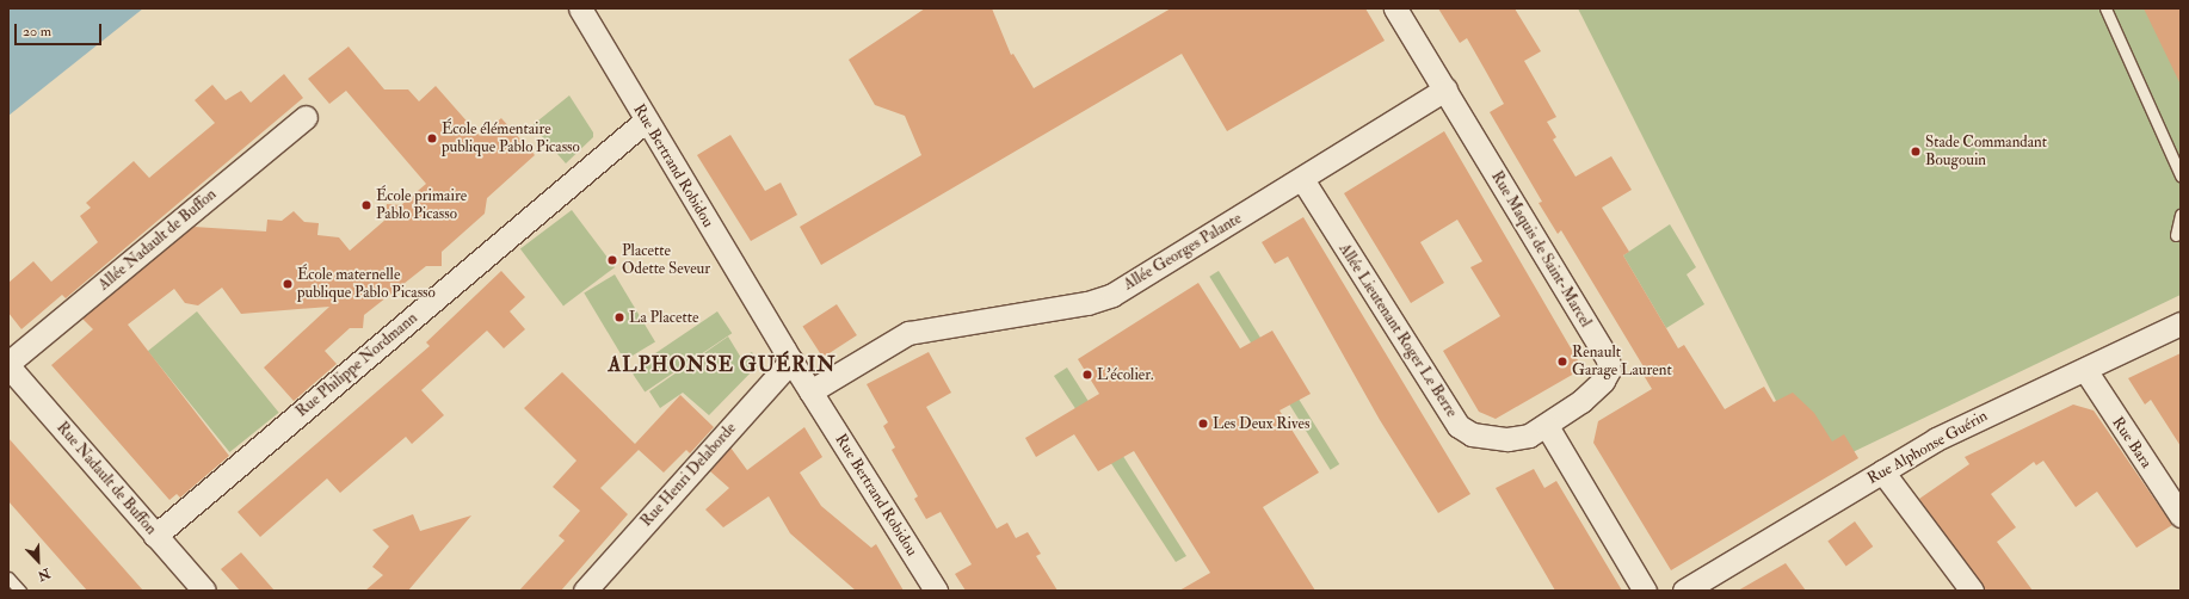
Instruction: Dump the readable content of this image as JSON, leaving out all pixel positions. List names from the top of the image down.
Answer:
{
  "streets": {
    "street": [
      "Rue Bertrand Robidou",
      "Allée Nadault de Buffon",
      "Rue Maquis de Saint-Marcel",
      "Allée Georges Palante",
      "Allée Lieutenant Roger Le Berre",
      "Rue Philippe Nordmann",
      "Rue Bara",
      "Rue Alphonse Guérin",
      "Rue Henri Delaborde",
      "Rue Nadault de Buffon"
    ]
  },
  "crossings": [
    ["Rue Bertrand Robidou", "Allée Georges Palante"],
    ["Rue Bertrand Robidou", "Rue Philippe Nordmann"],
    ["Rue Bertrand Robidou", "Rue Henri Delaborde"],
    ["Allée Nadault de Buffon", "Rue Nadault de Buffon"],
    ["Rue Maquis de Saint-Marcel", "Allée Georges Palante"],
    ["Rue Maquis de Saint-Marcel", "Allée Lieutenant Roger Le Berre"],
    ["Allée Georges Palante", "Allée Lieutenant Roger Le Berre"],
    ["Rue Philippe Nordmann", "Rue Nadault de Buffon"],
    ["Rue Bara", "Rue Alphonse Guérin"]
  ],
  "districts": ["ALPHONSE GUÉRIN"],
  "places": [
    "École élémentaire publique Pablo Picasso",
    "Stade Commandant Bougouin",
    "École primaire Pablo Picasso",
    "Placette Odette Seveur",
    "École maternelle publique Pablo Picasso",
    "La Placette",
    "Renault Garage Laurent",
    "L'écolier.",
    "Les Deux Rives"
  ],
  "scale_bar": "20 m",
  "north": "bottom right"
}
